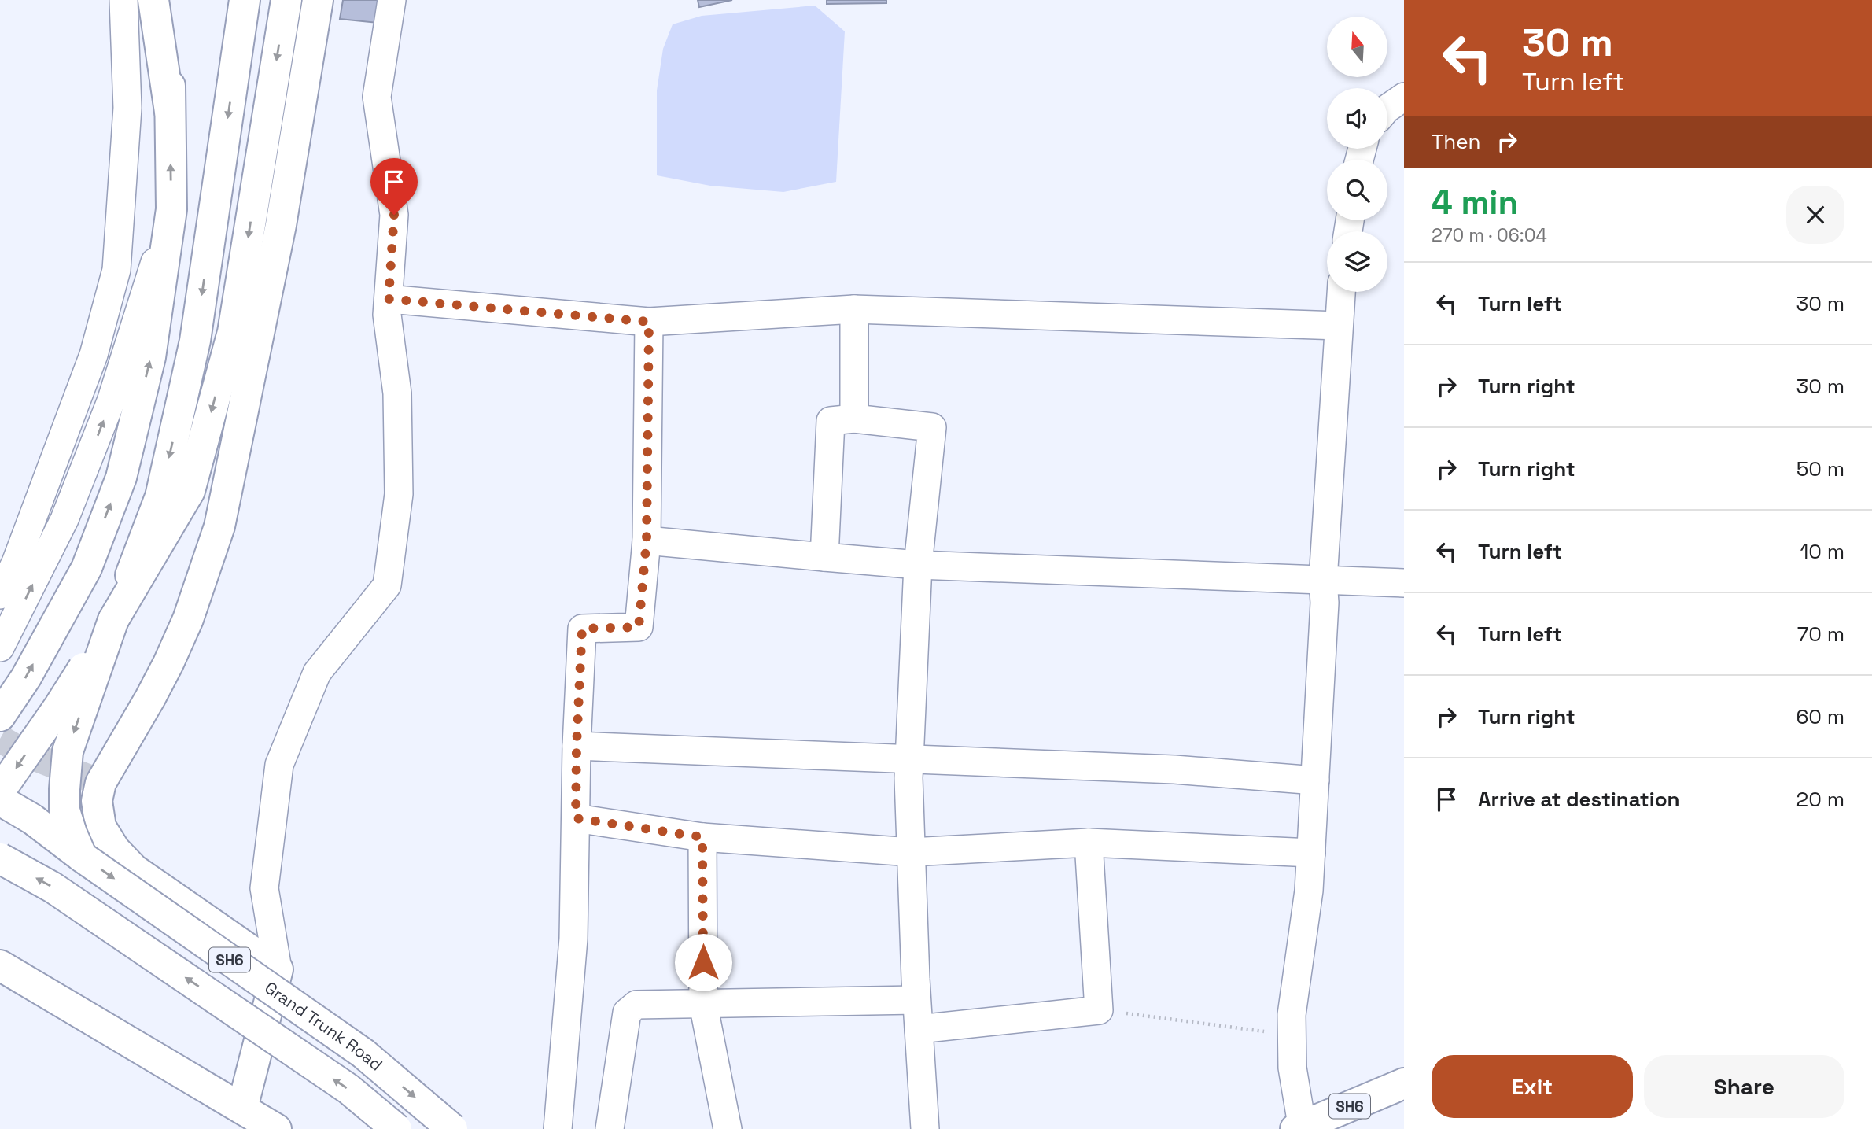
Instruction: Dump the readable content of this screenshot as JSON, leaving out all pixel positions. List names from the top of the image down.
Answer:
{
  "streets": {
    "main road": ["SH6", "Grand Trunk Road"]
  },
  "north": "top",
  "page": {
    "turn": ["30 m", "Turn left"],
    "then": "Then",
    "heading": ["4 min", "270 m · 06:04"],
    "list": [
      {
        "name": "Turn left",
        "value": "30 m"
      },
      {
        "name": "Turn right",
        "value": "30 m"
      },
      {
        "name": "Turn right",
        "value": "50 m"
      },
      {
        "name": "Turn left",
        "value": "10 m"
      },
      {
        "name": "Turn left",
        "value": "70 m"
      },
      {
        "name": "Turn right",
        "value": "60 m"
      },
      {
        "name": "Arrive at destination",
        "value": "20 m"
      }
    ],
    "buttons": ["Exit", "Share"]
  }
}
